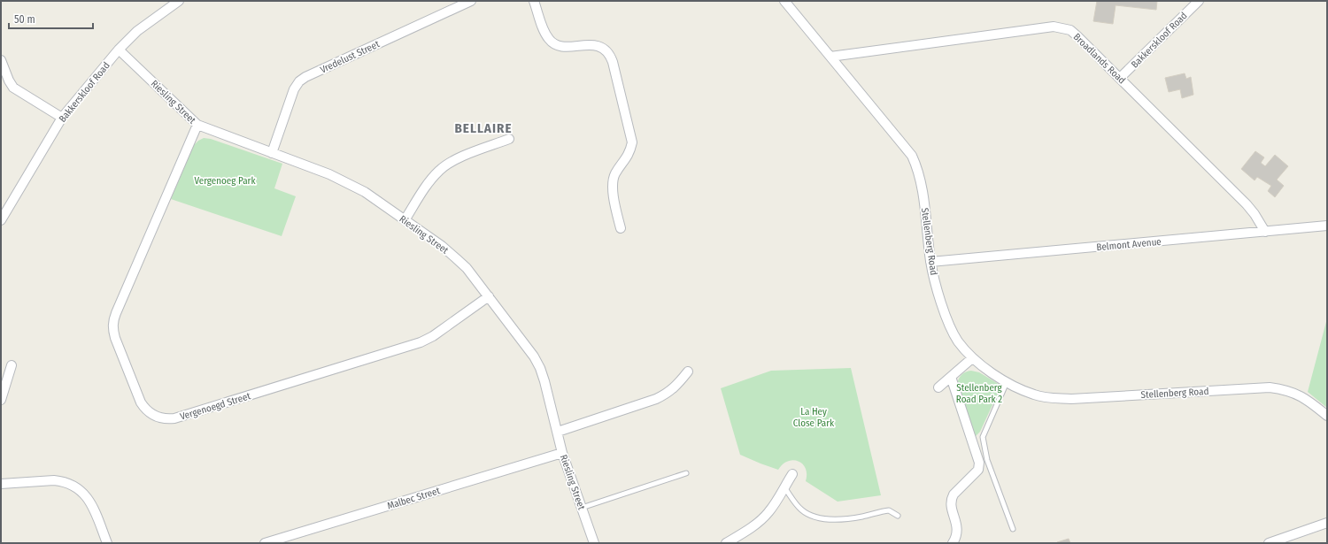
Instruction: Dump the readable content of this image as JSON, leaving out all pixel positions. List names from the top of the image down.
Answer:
{
  "streets": {
    "street": [
      "Bakkerskloof Road",
      "Vredelust Street",
      "Broadlands Road",
      "Riesling Street",
      "Stellenberg Road",
      "Belmont Avenue",
      "Vergenoegd Street",
      "Malbec Street"
    ]
  },
  "crossings": [
    ["Bakkerskloof Road", "Broadlands Road"],
    ["Bakkerskloof Road", "Riesling Street"],
    ["Vredelust Street", "Riesling Street"],
    ["Broadlands Road", "Stellenberg Road"],
    ["Broadlands Road", "Belmont Avenue"],
    ["Riesling Street", "Vergenoegd Street"],
    ["Riesling Street", "Malbec Street"],
    ["Stellenberg Road", "Belmont Avenue"]
  ],
  "districts": ["BELLAIRE"],
  "parks": ["Vergenoeg Park", "Stellenberg Road Park 2", "La Hey Close Park"],
  "scale_bar": "50 m"
}
